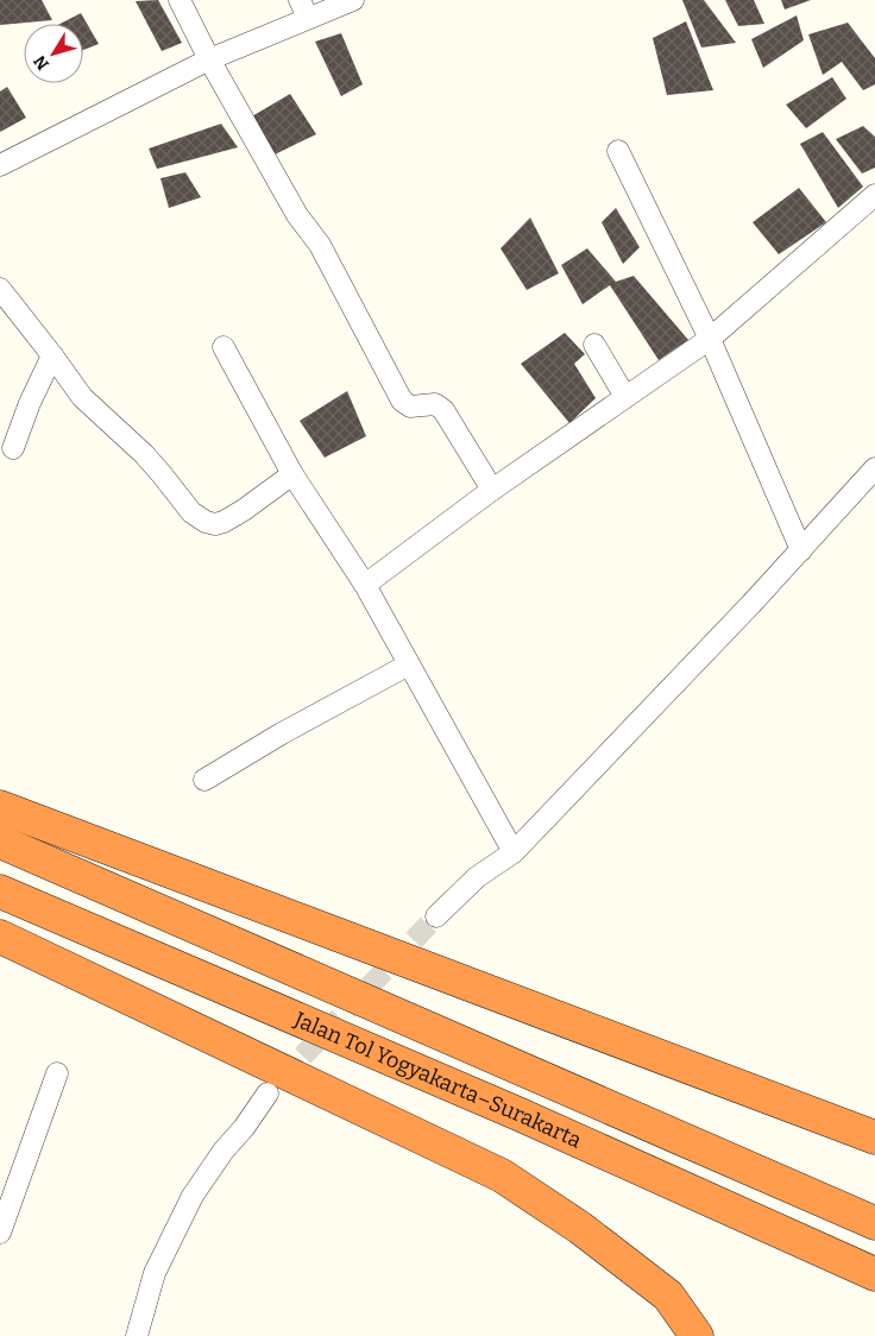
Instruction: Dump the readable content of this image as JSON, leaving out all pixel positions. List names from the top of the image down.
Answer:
{
  "streets": {
    "highway": ["Jalan Tol Yogyakarta–Surakarta"]
  },
  "north": "bottom left"
}
